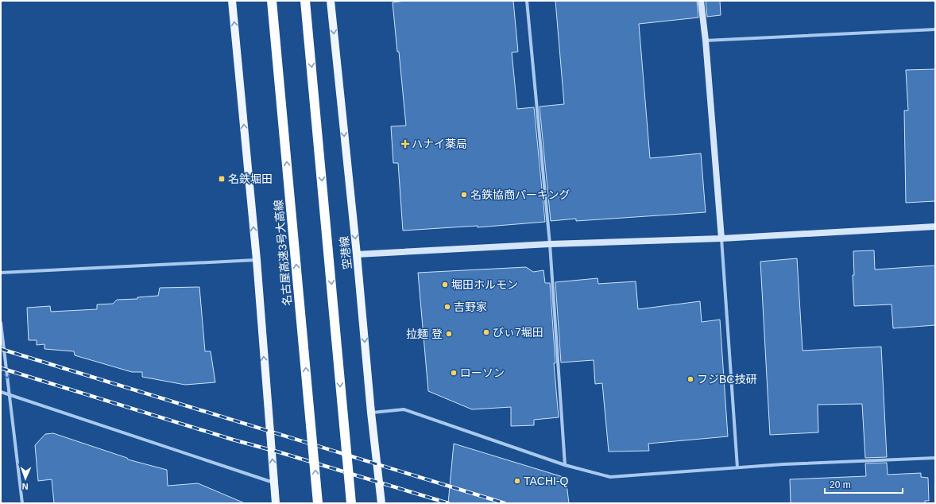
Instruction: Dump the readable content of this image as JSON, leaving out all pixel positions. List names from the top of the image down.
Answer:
{
  "streets": {
    "highway": ["名古屋高速3号大高線"],
    "main road": ["空港線"]
  },
  "one_way": ["空港線"],
  "places": {
    "health": ["ハナイ薬局"],
    "transit": ["名鉄堀田"],
    "other": [
      "名鉄協商パーキング",
      "堀田ホルモン",
      "吉野家",
      "びぃ7堀田",
      "拉麺 登",
      "ローソン",
      "フジBC技研",
      "TACHI-Q"
    ]
  },
  "scale_bar": "20 m",
  "north": "bottom"
}
